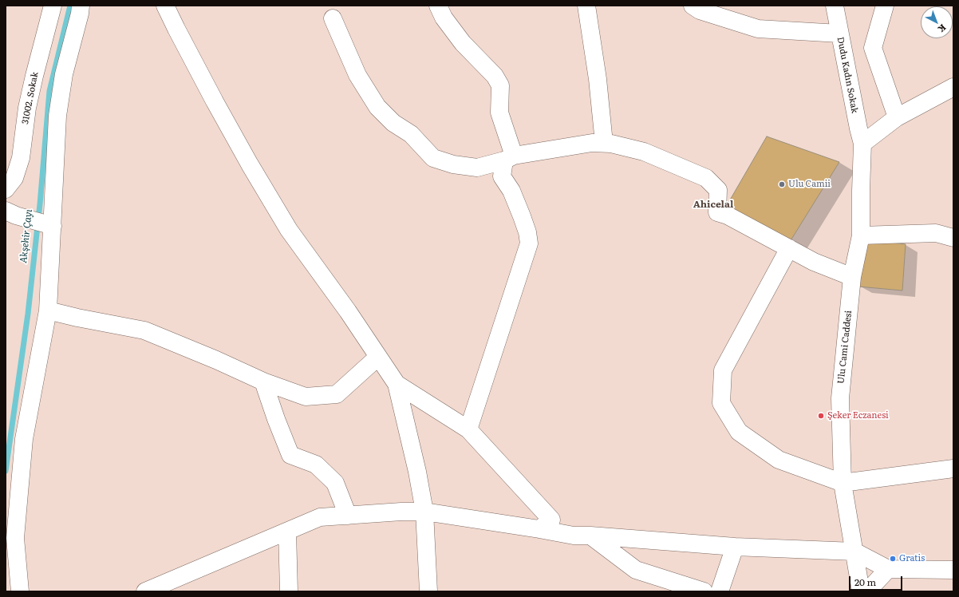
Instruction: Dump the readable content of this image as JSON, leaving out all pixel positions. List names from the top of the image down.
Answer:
{
  "streets": {
    "street": ["Dudu Kadın Sokak", "31002. Sokak", "Ulu Cami Caddesi"]
  },
  "crossings": [
    ["Dudu Kadın Sokak", "Ulu Cami Caddesi"]
  ],
  "districts": ["Ahicelal"],
  "water": ["Akşehir Çayı"],
  "places": ["Ulu Camii", "Şeker Eczanesi", "Gratis"],
  "scale_bar": "20 m",
  "north": "bottom right"
}
